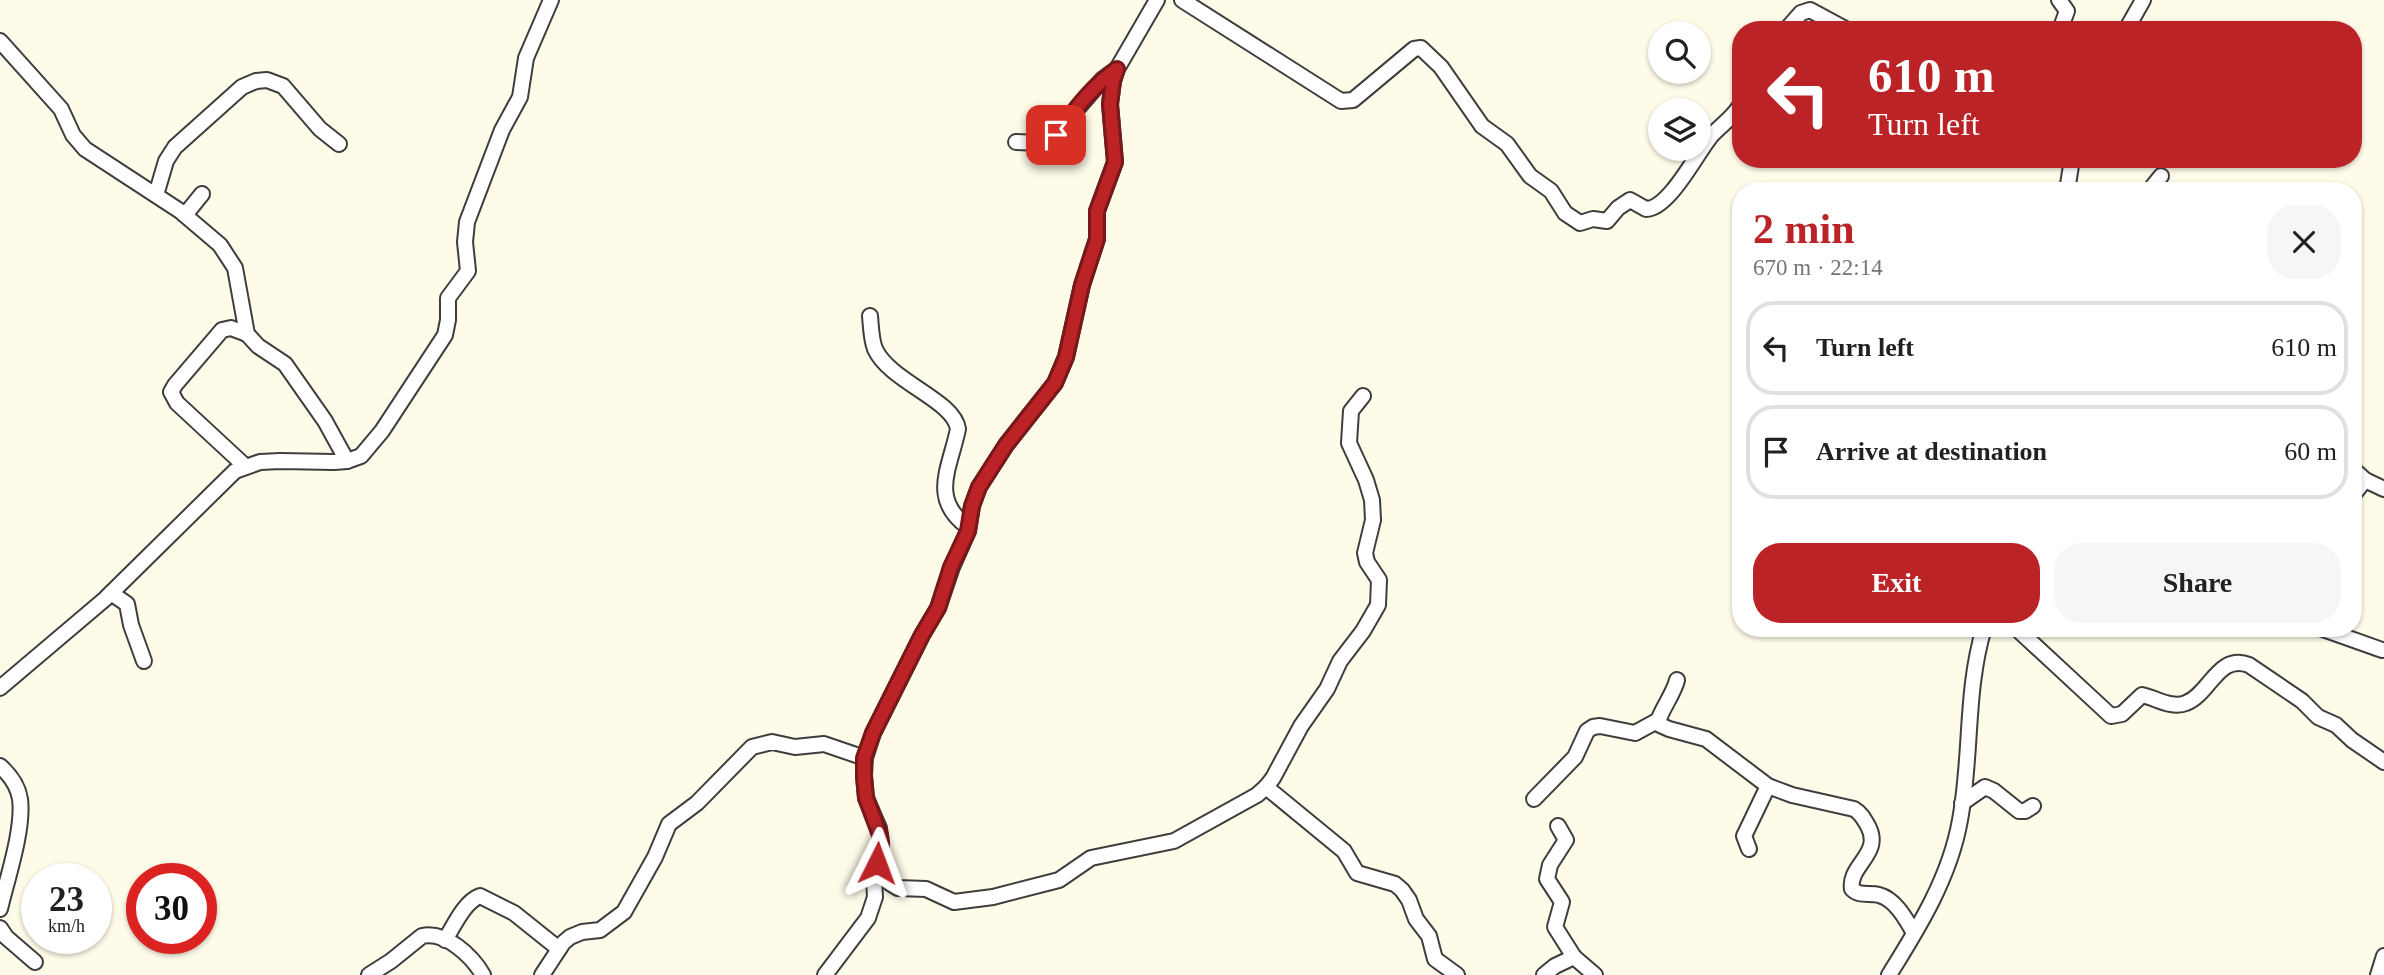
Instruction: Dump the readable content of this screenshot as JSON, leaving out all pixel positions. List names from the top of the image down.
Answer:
{
  "page": {
    "turn": ["610 m", "Turn left"],
    "heading": ["2 min", "670 m · 22:14"],
    "list": [
      {
        "name": "Turn left",
        "value": "610 m"
      },
      {
        "name": "Arrive at destination",
        "value": "60 m"
      }
    ],
    "buttons": ["Exit", "Share"],
    "speed": "23 km/h",
    "limit": "30"
  }
}
